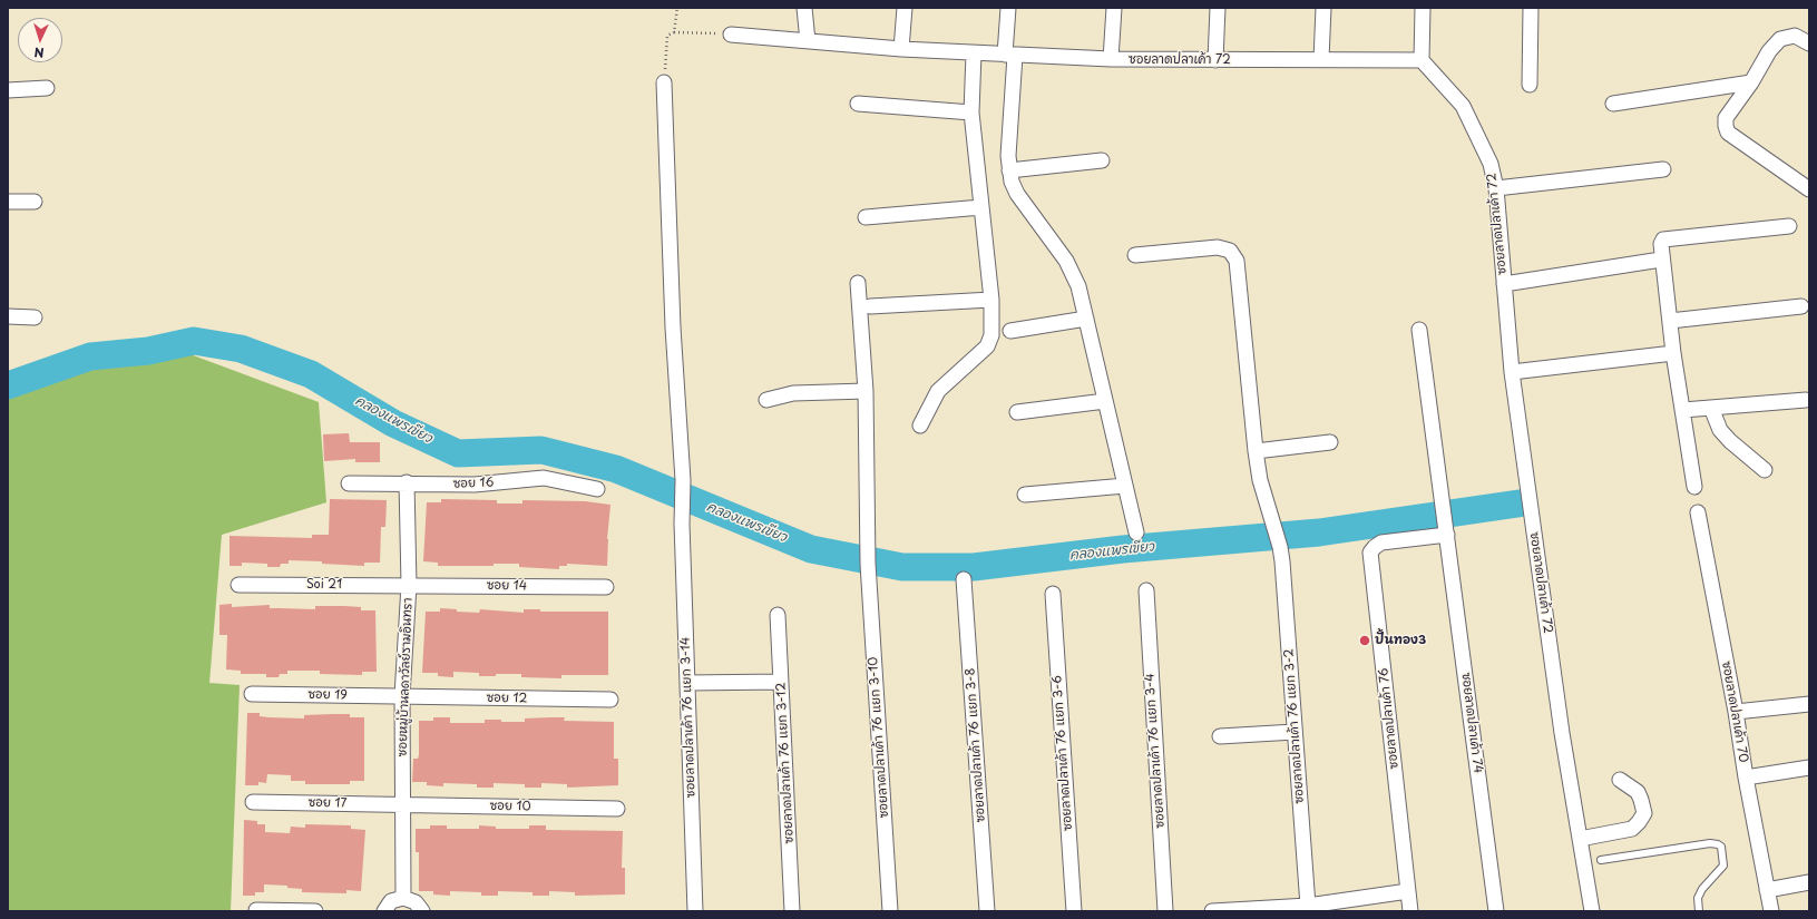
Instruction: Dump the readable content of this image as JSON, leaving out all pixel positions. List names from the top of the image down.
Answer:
{
  "streets": {
    "street": [
      "ซอยลาดปลาเค้า 72",
      "ซอย 16",
      "Soi 21",
      "ซอย 14",
      "ซอยหมู่บ้านลดาวัลย์รามอินทรา",
      "ซอย 19",
      "ซอย 12",
      "ซอยลาดปลาเค้า 70",
      "ซอยลาดปลาเค้า 76 แยก 3-14",
      "ซอยลาดปลาเค้า 76",
      "ซอยลาดปลาเค้า 74",
      "ซอยลาดปลาเค้า 76 แยก 3-2",
      "ซอยลาดปลาเค้า 76 แยก 3-10",
      "ซอยลาดปลาเค้า 76 แยก 3-8",
      "ซอยลาดปลาเค้า 76 แยก 3-4",
      "ซอยลาดปลาเค้า 76 แยก 3-6",
      "ซอยลาดปลาเค้า 76 แยก 3-12",
      "ซอย 17",
      "ซอย 10"
    ]
  },
  "crossings": [
    ["ซอย 16", "ซอยหมู่บ้านลดาวัลย์รามอินทรา"],
    ["Soi 21", "ซอย 14"],
    ["Soi 21", "ซอยหมู่บ้านลดาวัลย์รามอินทรา"],
    ["ซอย 14", "ซอยหมู่บ้านลดาวัลย์รามอินทรา"],
    ["ซอยหมู่บ้านลดาวัลย์รามอินทรา", "ซอย 19"],
    ["ซอยหมู่บ้านลดาวัลย์รามอินทรา", "ซอย 12"],
    ["ซอยหมู่บ้านลดาวัลย์รามอินทรา", "ซอย 17"],
    ["ซอยหมู่บ้านลดาวัลย์รามอินทรา", "ซอย 10"],
    ["ซอย 19", "ซอย 12"],
    ["ซอยลาดปลาเค้า 76", "ซอยลาดปลาเค้า 74"],
    ["ซอย 17", "ซอย 10"]
  ],
  "water": ["คลองแพรเขียว"],
  "places": ["ปั้นทอง3"],
  "north": "bottom"
}
